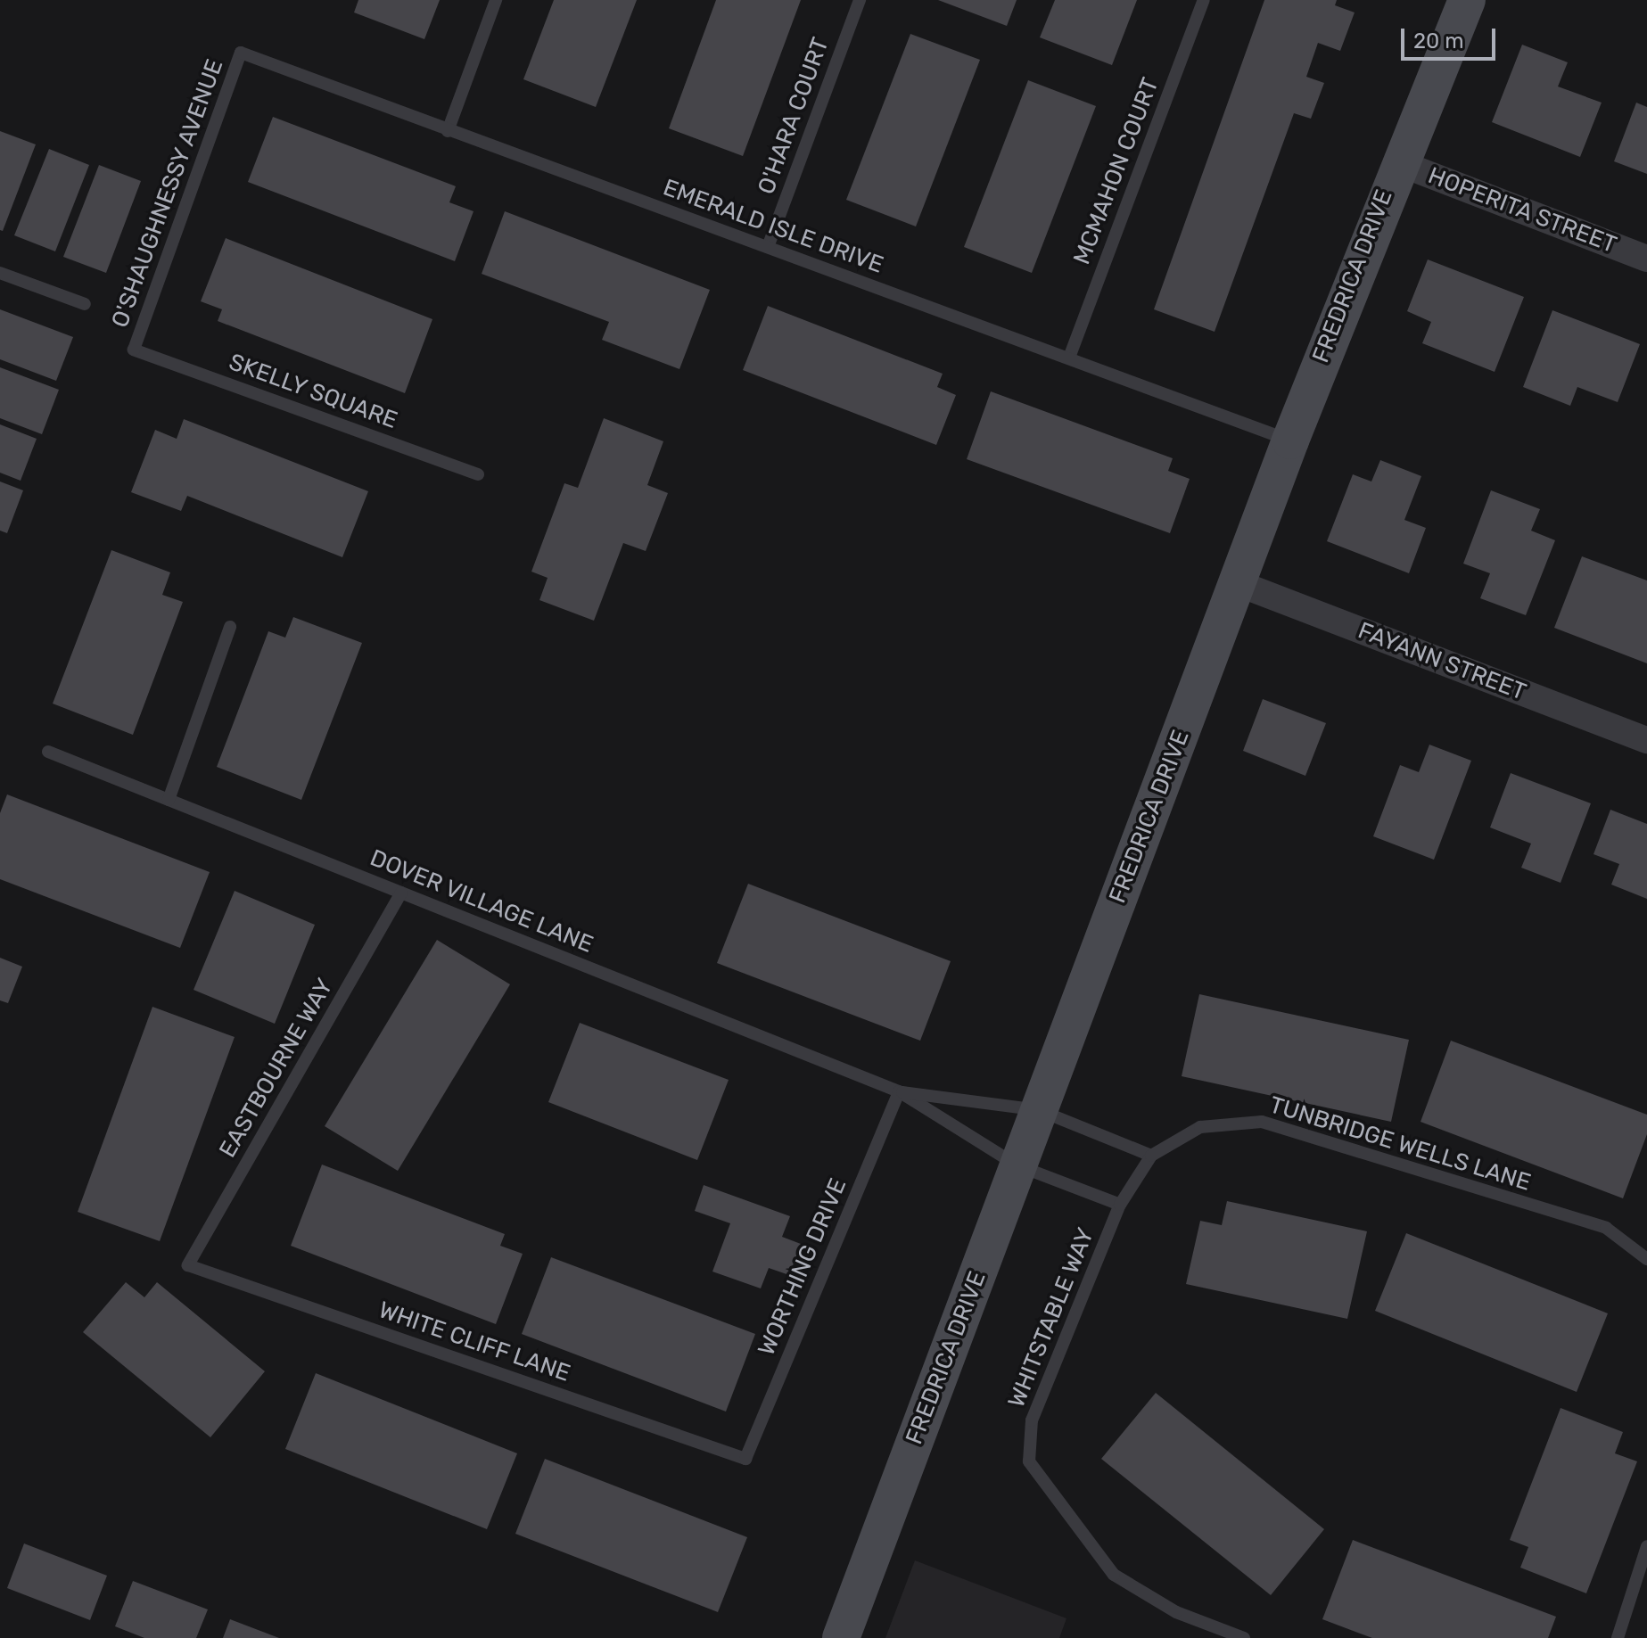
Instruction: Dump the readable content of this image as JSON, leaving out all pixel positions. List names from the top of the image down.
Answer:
{
  "streets": {
    "street": ["HOPERITA STREET", "FREDRICA DRIVE", "FAYANN STREET"],
    "lane": [
      "O'HARA COURT",
      "MCMAHON COURT",
      "O'SHAUGHNESSY AVENUE",
      "EMERALD ISLE DRIVE",
      "SKELLY SQUARE",
      "DOVER VILLAGE LANE",
      "EASTBOURNE WAY",
      "TUNBRIDGE WELLS LANE",
      "WORTHING DRIVE",
      "WHITSTABLE WAY",
      "WHITE CLIFF LANE"
    ]
  },
  "crossings": [
    ["O'HARA COURT", "EMERALD ISLE DRIVE"],
    ["MCMAHON COURT", "EMERALD ISLE DRIVE"],
    ["O'SHAUGHNESSY AVENUE", "EMERALD ISLE DRIVE"],
    ["O'SHAUGHNESSY AVENUE", "SKELLY SQUARE"],
    ["HOPERITA STREET", "FREDRICA DRIVE"],
    ["EMERALD ISLE DRIVE", "FREDRICA DRIVE"],
    ["FREDRICA DRIVE", "FAYANN STREET"],
    ["FREDRICA DRIVE", "DOVER VILLAGE LANE"],
    ["DOVER VILLAGE LANE", "EASTBOURNE WAY"],
    ["DOVER VILLAGE LANE", "TUNBRIDGE WELLS LANE"],
    ["DOVER VILLAGE LANE", "WORTHING DRIVE"],
    ["DOVER VILLAGE LANE", "WHITSTABLE WAY"],
    ["EASTBOURNE WAY", "WHITE CLIFF LANE"],
    ["TUNBRIDGE WELLS LANE", "WHITSTABLE WAY"],
    ["WORTHING DRIVE", "WHITE CLIFF LANE"]
  ],
  "scale_bar": "20 m"
}
